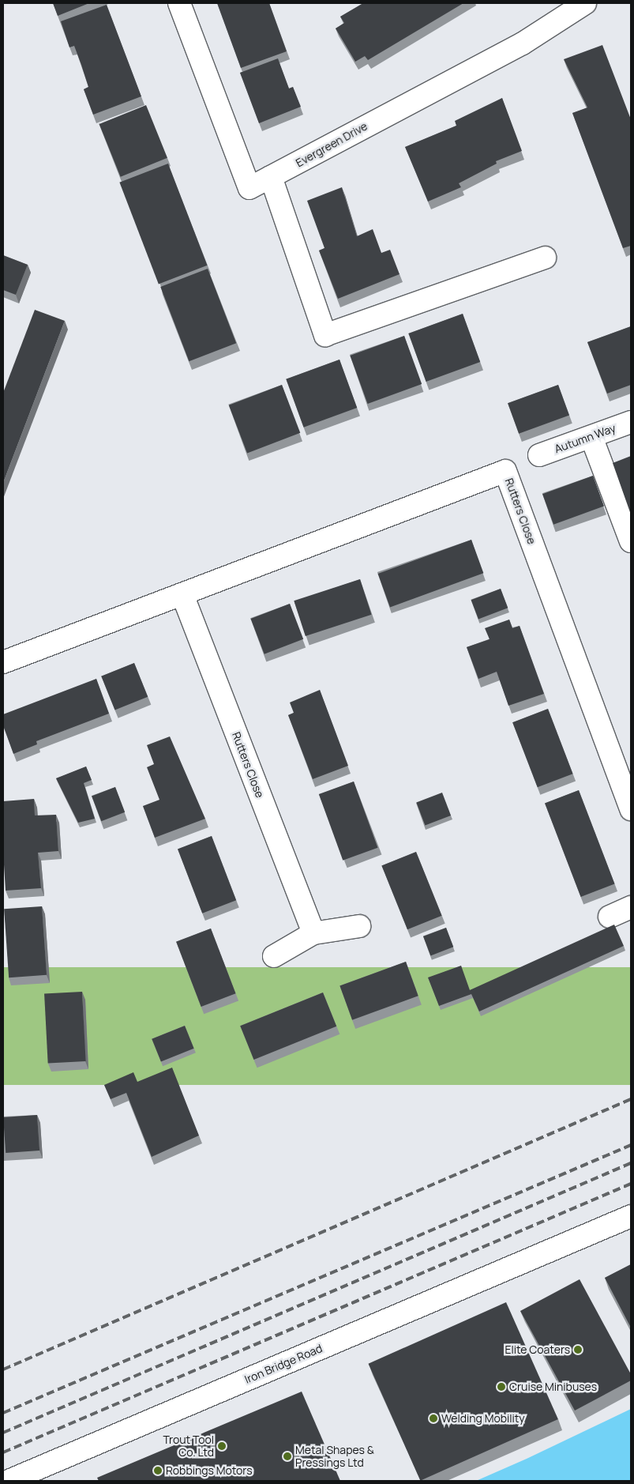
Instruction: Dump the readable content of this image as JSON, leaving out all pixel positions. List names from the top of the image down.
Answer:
{
  "streets": {
    "street": [
      "Evergreen Drive",
      "Autumn Way",
      "Rutters Close",
      "Iron Bridge Road"
    ]
  },
  "places": [
    "Elite Coaters",
    "Cruise Minibuses",
    "Welding Mobility",
    "Trout Tool Co. Ltd",
    "Metal Shapes & Pressings Ltd",
    "Robbings Motors"
  ]
}
